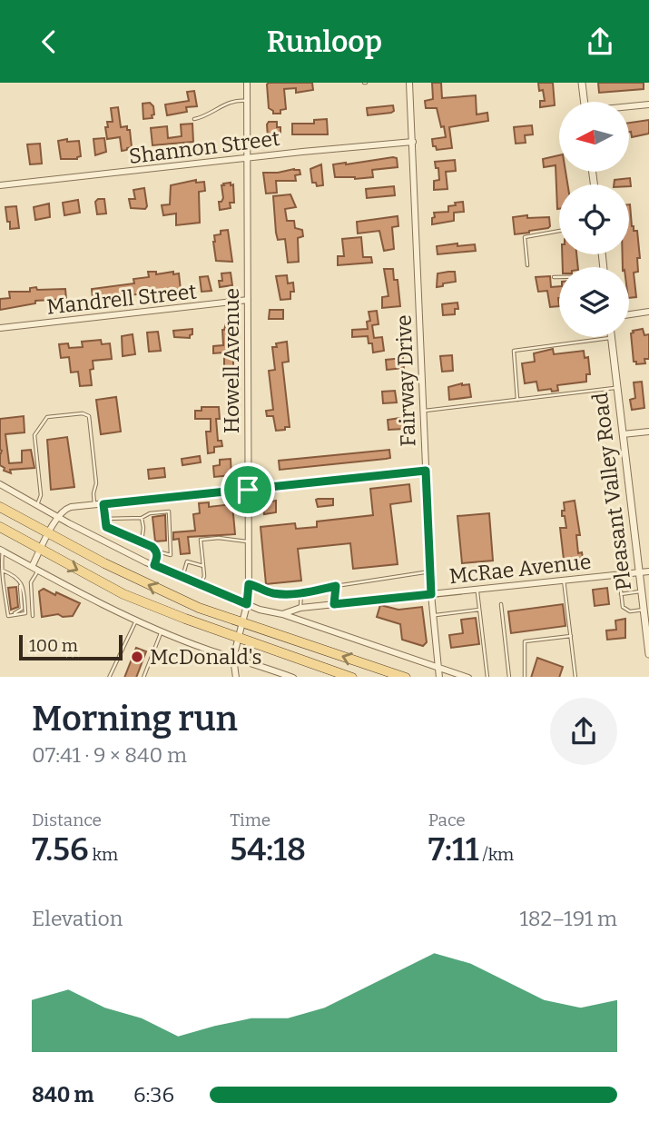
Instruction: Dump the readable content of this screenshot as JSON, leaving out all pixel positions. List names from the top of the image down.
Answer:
{
  "streets": {
    "street": [
      "Shannon Street",
      "Mandrell Street",
      "Howell Avenue",
      "Fairway Drive",
      "Pleasant Valley Road",
      "McRae Avenue"
    ]
  },
  "crossings": [
    ["Shannon Street", "Howell Avenue"],
    ["Shannon Street", "Fairway Drive"],
    ["Mandrell Street", "Howell Avenue"],
    ["Fairway Drive", "McRae Avenue"],
    ["Pleasant Valley Road", "McRae Avenue"]
  ],
  "places": ["McDonald's"],
  "scale_bar": "100 m",
  "north": "left",
  "page": {
    "header": "Runloop",
    "scale": "100 m",
    "heading": ["Morning run", "07:41 · 9 × 840 m"],
    "stats": [
      ["Distance", "7.56 km"],
      ["Time", "54:18"],
      ["Pace", "7:11 /km"]
    ],
    "chart": ["Elevation", "182–191 m"],
    "list": [
      {
        "name": "840 m",
        "note": "6:36"
      }
    ]
  }
}
